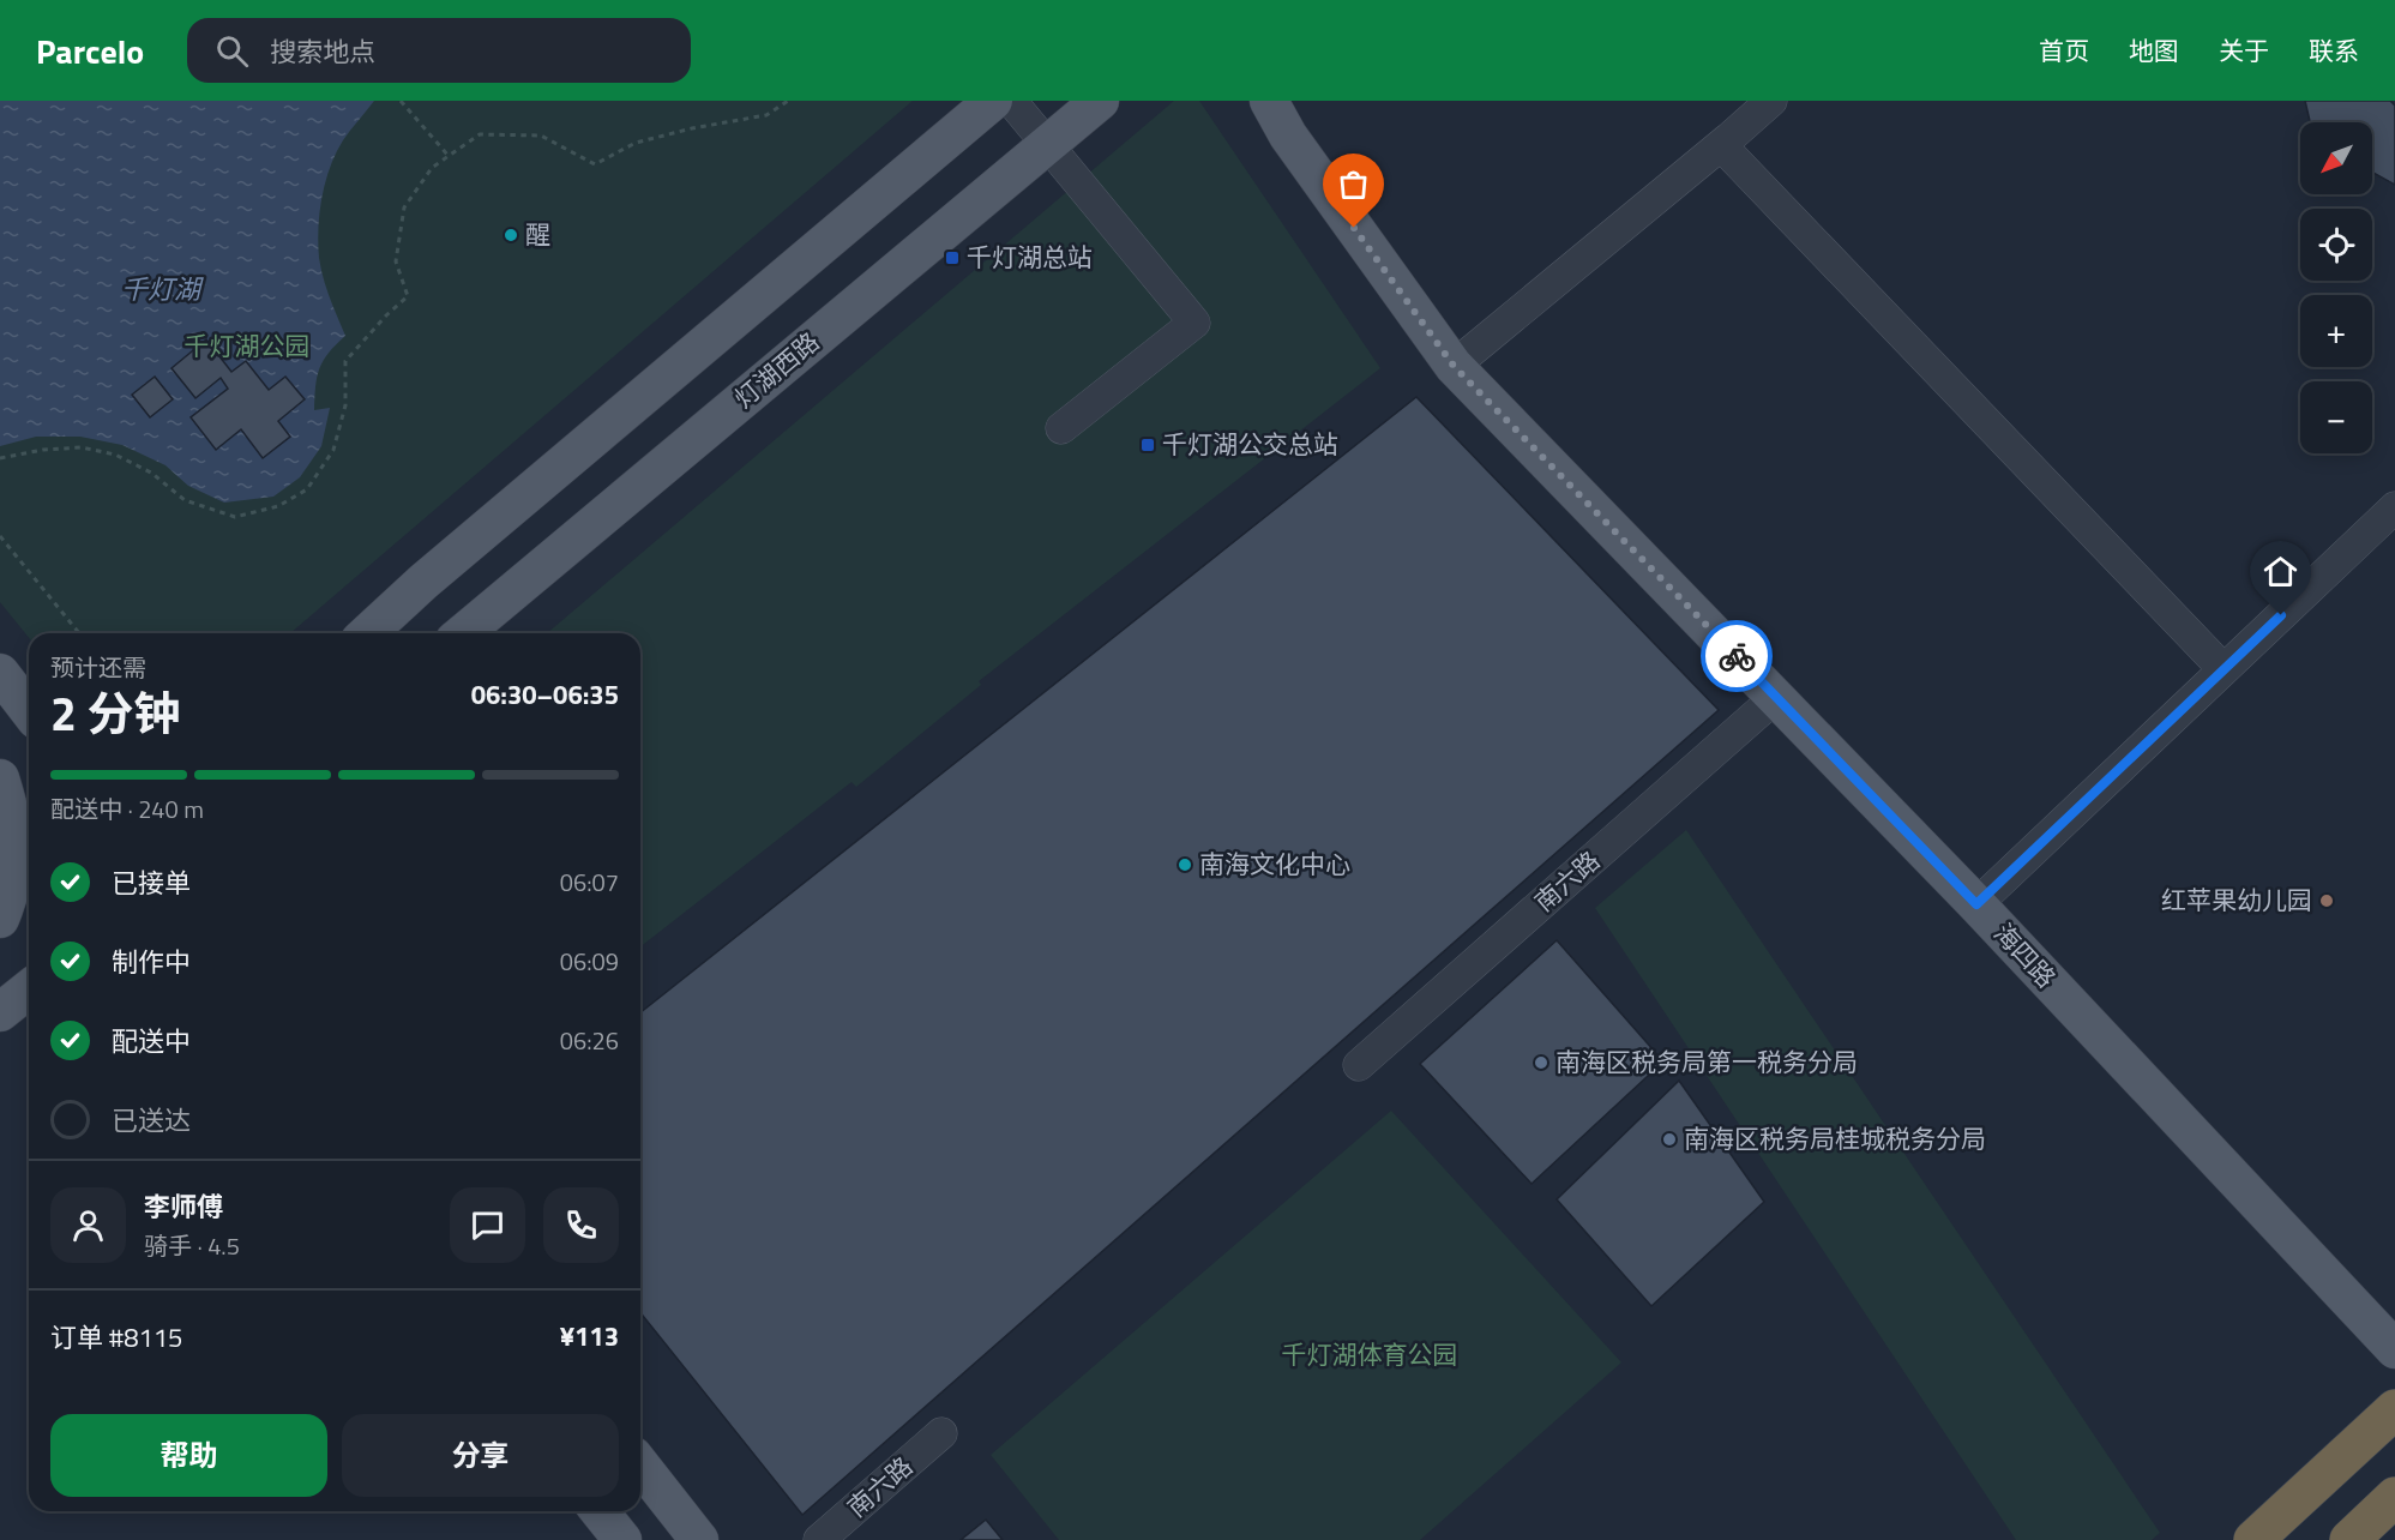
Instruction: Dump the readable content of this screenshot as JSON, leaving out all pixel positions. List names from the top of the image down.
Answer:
{
  "streets": {
    "main road": ["灯湖西路", "海四路"],
    "street": ["南六路"]
  },
  "crossings": [
    ["南六路", "海四路"]
  ],
  "water": ["千灯湖"],
  "parks": ["千灯湖公园", "千灯湖体育公园"],
  "places": {
    "other": [
      "醒",
      "南海文化中心",
      "红苹果幼儿园",
      "南海区税务局第一税务分局",
      "南海区税务局桂城税务分局"
    ],
    "transit": ["千灯湖总站", "千灯湖公交总站"]
  },
  "north": "bottom left",
  "page": {
    "header": "Parcelo",
    "search": "搜索地点",
    "nav": [
      "首页",
      "地图",
      "关于",
      "联系"
    ],
    "map_buttons": ["+", "−"],
    "heading": ["2 分钟", "预计还需", "06:30–06:35"],
    "panel": [
      "李师傅",
      "骑手 · 4.5",
      "订单 #8115",
      "¥113"
    ],
    "bar": "配送中 · 240 m",
    "list": [
      ["已接单", "06:07"],
      ["制作中", "06:09"],
      ["配送中", "06:26"],
      "已送达"
    ],
    "buttons": ["帮助", "分享"]
  }
}
